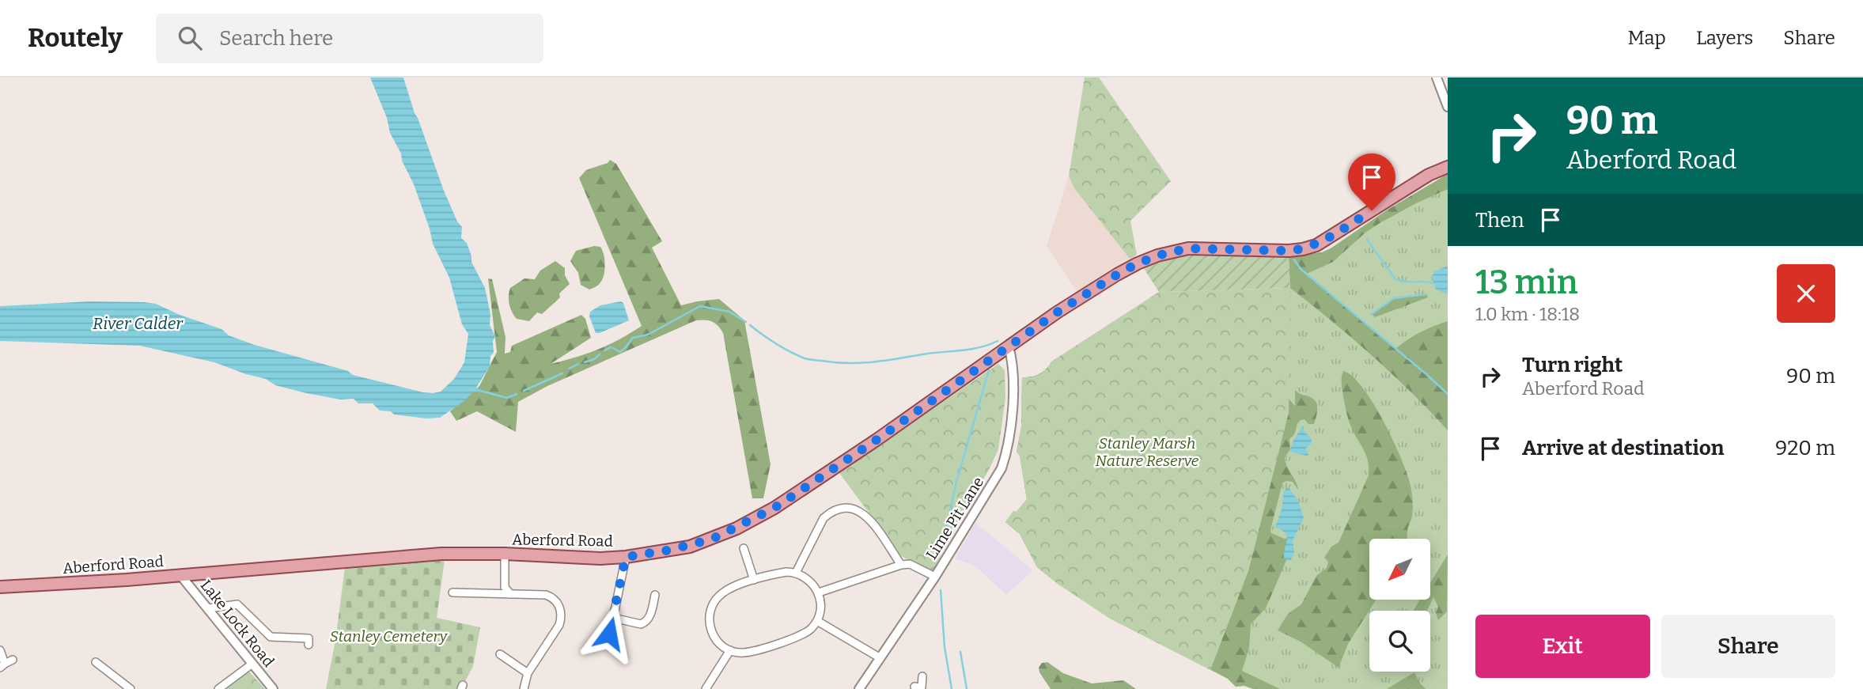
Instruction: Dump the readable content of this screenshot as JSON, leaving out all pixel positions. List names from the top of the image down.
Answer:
{
  "streets": {
    "main road": ["Aberford Road"],
    "street": ["Lime Pit Lane", "Lake Lock Road"]
  },
  "crossings": [
    ["Lime Pit Lane", "Aberford Road"],
    ["Aberford Road", "Lake Lock Road"]
  ],
  "water": ["River Calder"],
  "parks": ["Stanley Marsh Nature Reserve", "Stanley Cemetery"],
  "north": "bottom left",
  "page": {
    "header": "Routely",
    "search": "Search here",
    "nav": ["Map", "Layers", "Share"],
    "turn": ["90 m", "Aberford Road"],
    "then": "Then",
    "heading": ["13 min", "1.0 km · 18:18"],
    "list": [
      {
        "name": "Turn right",
        "note": "Aberford Road",
        "value": "90 m"
      },
      {
        "name": "Arrive at destination",
        "value": "920 m"
      }
    ],
    "buttons": ["Exit", "Share"]
  }
}
